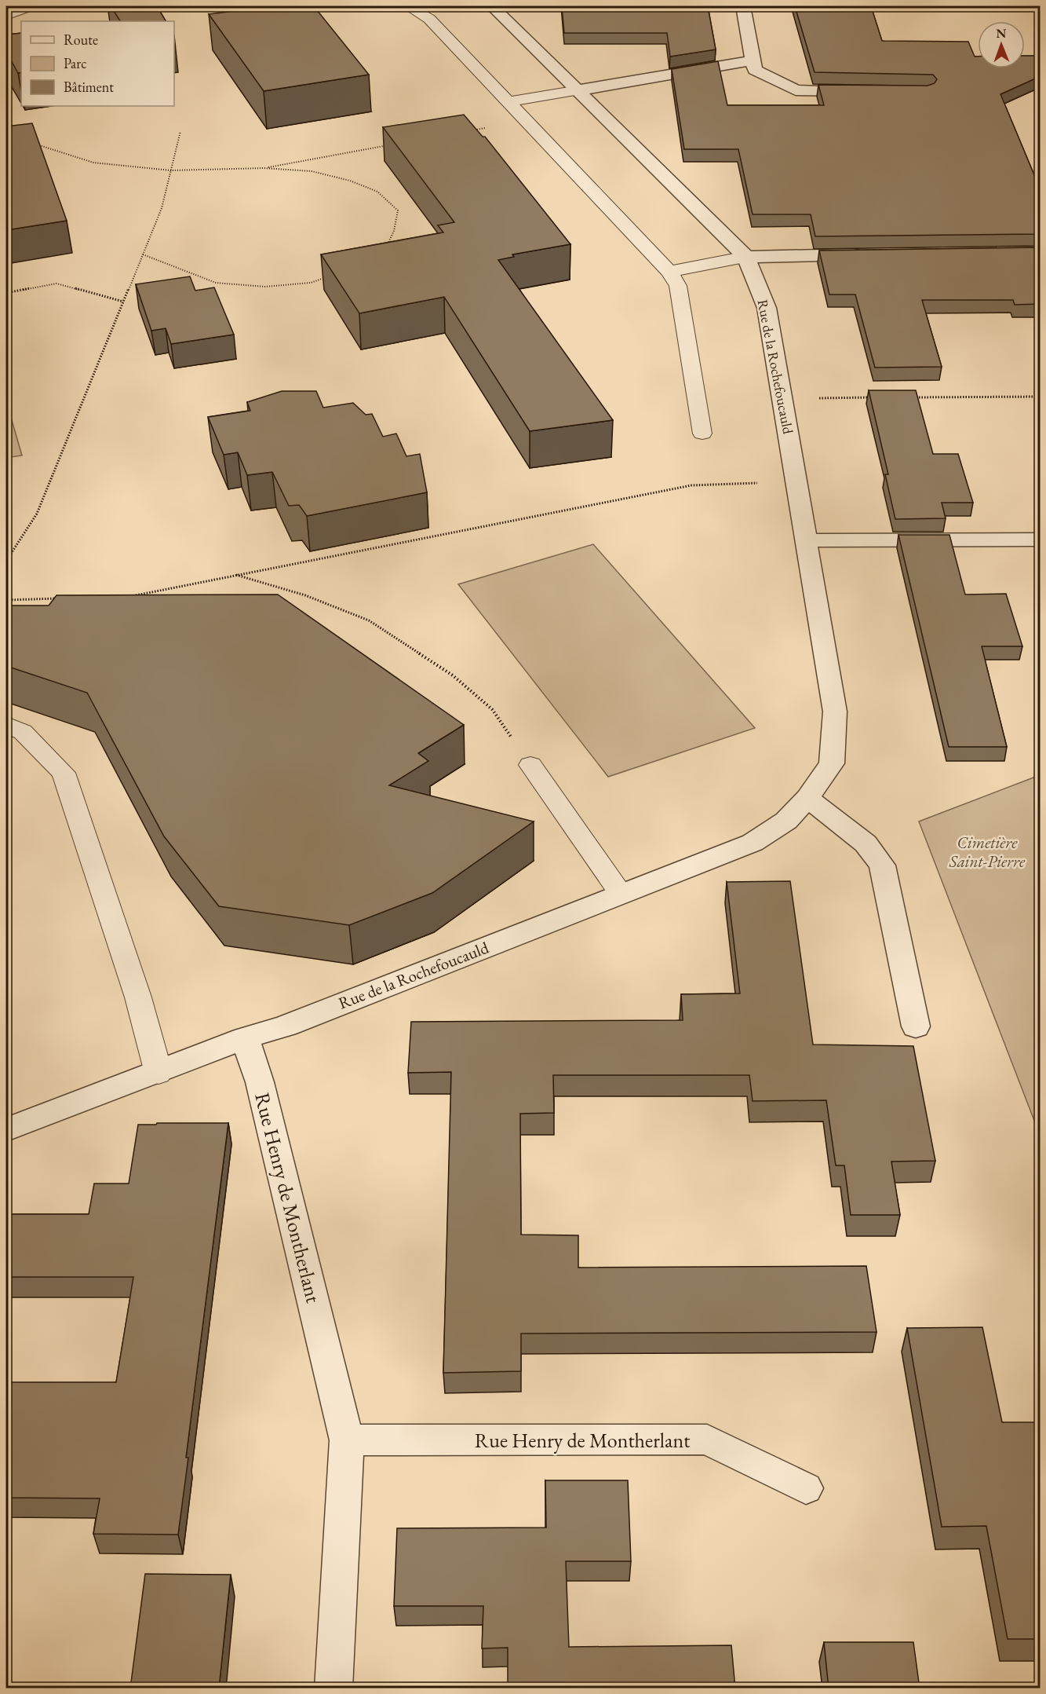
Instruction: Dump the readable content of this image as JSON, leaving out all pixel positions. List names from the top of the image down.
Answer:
{
  "streets": {
    "street": ["Rue de la Rochefoucauld", "Rue Henry de Montherlant"]
  },
  "crossings": [
    ["Rue de la Rochefoucauld", "Rue Henry de Montherlant"]
  ],
  "parks": ["Cimetière Saint-Pierre"],
  "legend": ["Route", "Parc", "Bâtiment"],
  "north": "top"
}
